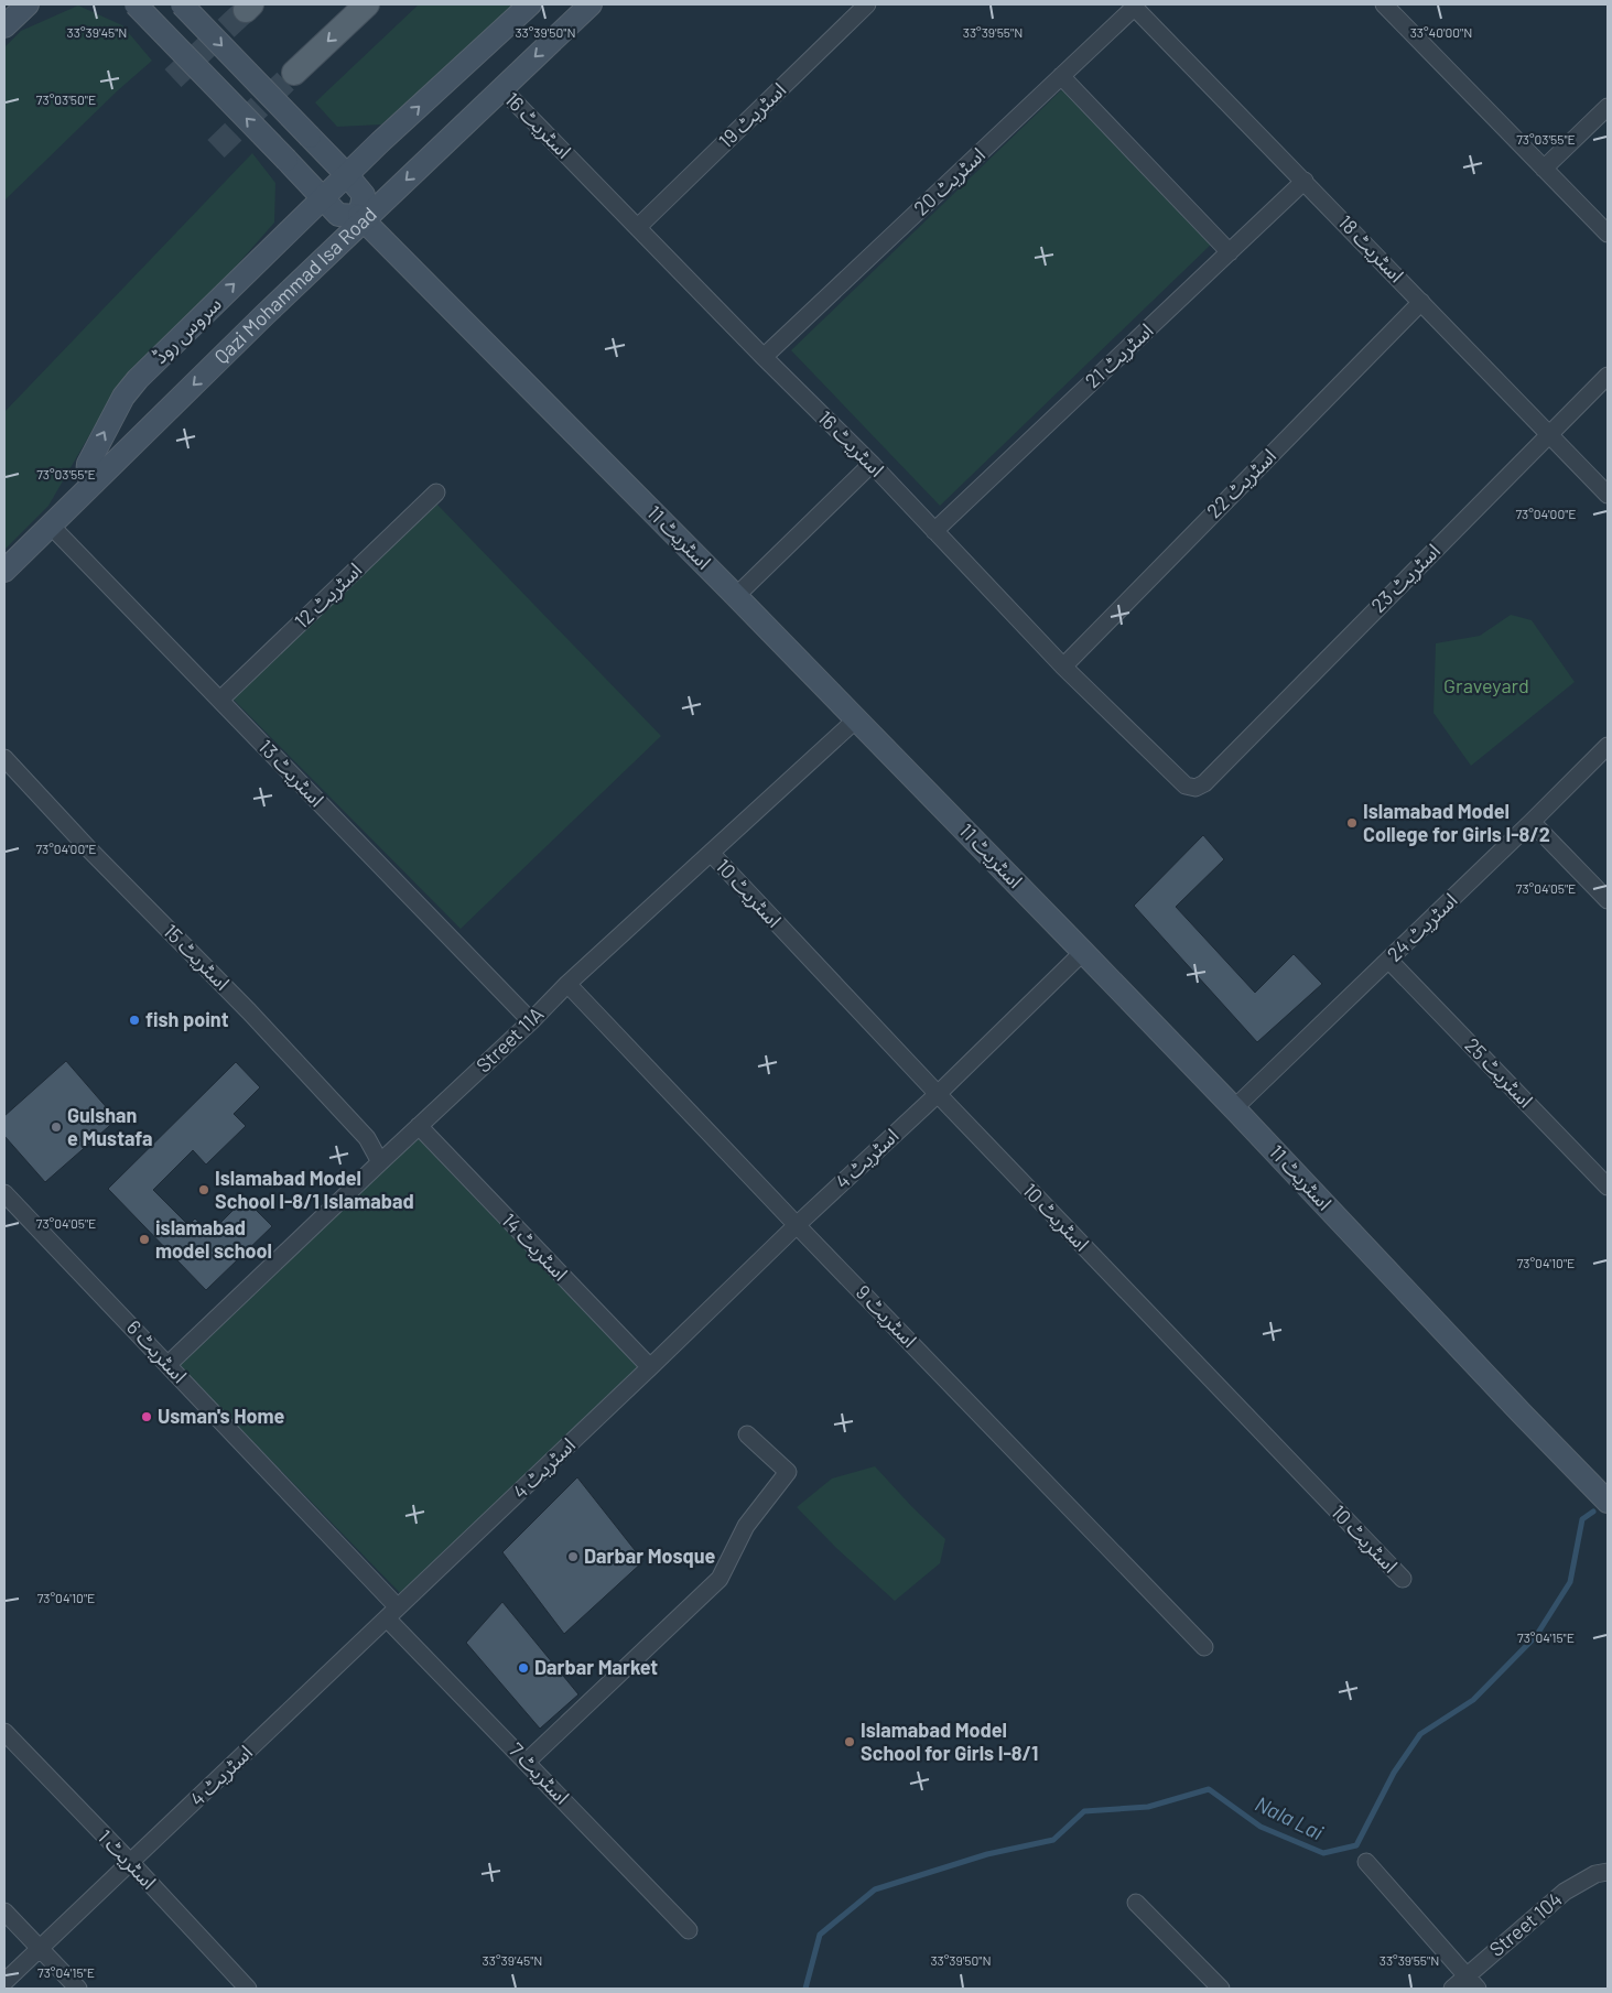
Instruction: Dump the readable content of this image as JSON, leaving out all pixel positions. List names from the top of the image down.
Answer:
{
  "streets": {
    "street": [
      "اسٹریٹ 19",
      "اسٹریٹ 16",
      "اسٹریٹ 20",
      "اسٹریٹ 18",
      "Qazi Mohammad Isa Road",
      "سروس روڈ",
      "اسٹریٹ 21",
      "اسٹریٹ 22",
      "اسٹریٹ 11",
      "اسٹریٹ 23",
      "اسٹریٹ 12",
      "اسٹریٹ 13",
      "اسٹریٹ 10",
      "اسٹریٹ 24",
      "اسٹریٹ 15",
      "Street 11A",
      "اسٹریٹ 25",
      "اسٹریٹ 4",
      "اسٹریٹ 14",
      "اسٹریٹ 9",
      "اسٹریٹ 6",
      "اسٹریٹ 7",
      "اسٹریٹ 1",
      "Street 104"
    ]
  },
  "crossings": [
    ["اسٹریٹ 19", "اسٹریٹ 16"],
    ["اسٹریٹ 16", "اسٹریٹ 20"],
    ["اسٹریٹ 16", "Qazi Mohammad Isa Road"],
    ["اسٹریٹ 16", "اسٹریٹ 21"],
    ["اسٹریٹ 16", "اسٹریٹ 22"],
    ["اسٹریٹ 16", "اسٹریٹ 23"],
    ["اسٹریٹ 20", "اسٹریٹ 18"],
    ["اسٹریٹ 18", "اسٹریٹ 21"],
    ["اسٹریٹ 18", "اسٹریٹ 22"],
    ["اسٹریٹ 18", "اسٹریٹ 23"],
    ["Qazi Mohammad Isa Road", "سروس روڈ"],
    ["Qazi Mohammad Isa Road", "اسٹریٹ 11"],
    ["Qazi Mohammad Isa Road", "اسٹریٹ 13"],
    ["اسٹریٹ 11", "اسٹریٹ 24"],
    ["اسٹریٹ 11", "Street 11A"],
    ["اسٹریٹ 11", "اسٹریٹ 4"],
    ["اسٹریٹ 12", "اسٹریٹ 13"],
    ["اسٹریٹ 13", "Street 11A"],
    ["اسٹریٹ 10", "Street 11A"],
    ["اسٹریٹ 10", "اسٹریٹ 4"],
    ["اسٹریٹ 24", "اسٹریٹ 25"],
    ["اسٹریٹ 15", "Street 11A"],
    ["Street 11A", "اسٹریٹ 14"],
    ["Street 11A", "اسٹریٹ 9"],
    ["Street 11A", "اسٹریٹ 6"],
    ["اسٹریٹ 4", "اسٹریٹ 14"],
    ["اسٹریٹ 4", "اسٹریٹ 9"],
    ["اسٹریٹ 4", "اسٹریٹ 6"],
    ["اسٹریٹ 4", "اسٹریٹ 7"],
    ["اسٹریٹ 4", "اسٹریٹ 1"],
    ["اسٹریٹ 6", "اسٹریٹ 7"]
  ],
  "one_way": ["Qazi Mohammad Isa Road", "سروس روڈ"],
  "water": ["Nala Lai"],
  "parks": ["Graveyard"],
  "places": [
    "Islamabad Model College for Girls I-8/2",
    "fish point",
    "Gulshan e Mustafa",
    "Islamabad Model School I-8/1 Islamabad",
    "islamabad model school",
    "Usman's Home",
    "Darbar Mosque",
    "Darbar Market",
    "Islamabad Model School for Girls I-8/1"
  ],
  "coordinates": [
    "33°39'45\"N",
    "33°39'50\"N",
    "33°39'55\"N",
    "33°40'00\"N",
    "73°03'50\"E",
    "73°03'55\"E",
    "73°04'00\"E",
    "73°04'05\"E",
    "73°04'10\"E",
    "73°04'15\"E"
  ]
}
